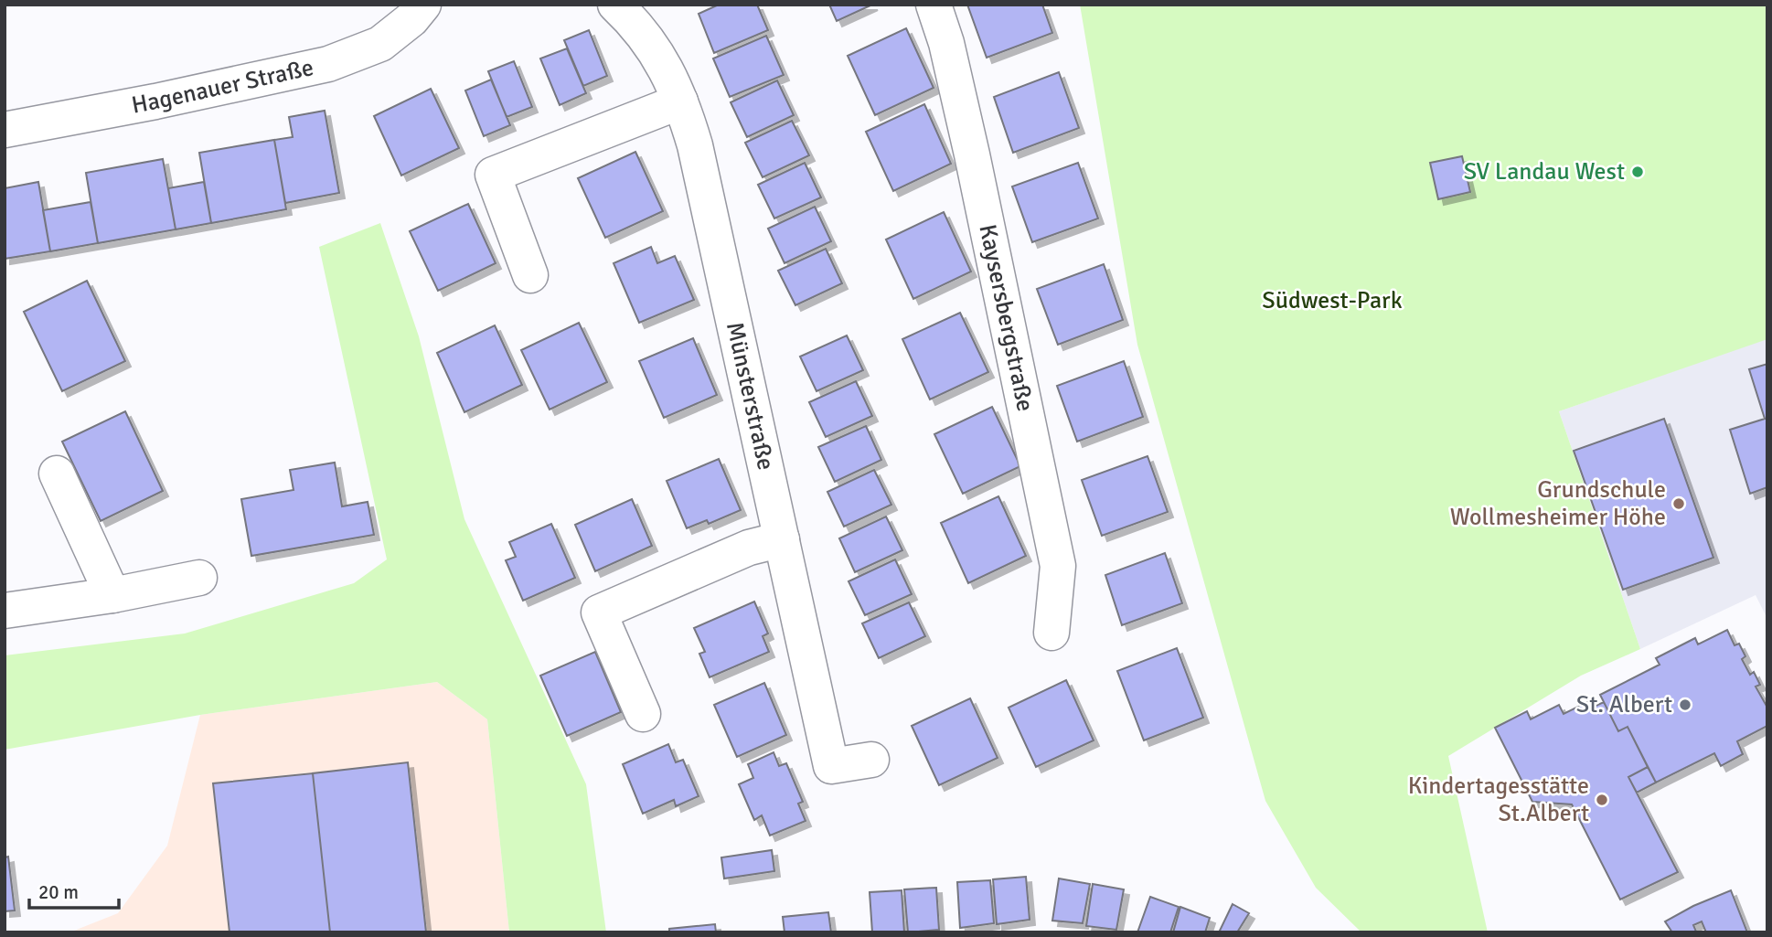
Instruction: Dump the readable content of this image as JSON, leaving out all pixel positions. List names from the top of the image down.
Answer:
{
  "streets": {
    "street": ["Hagenauer Straße", "Kaysersbergstraße", "Münsterstraße"]
  },
  "parks": ["Südwest-Park"],
  "places": [
    "SV Landau West",
    "Grundschule Wollmesheimer Höhe",
    "St. Albert",
    "Kindertagesstätte St.Albert"
  ],
  "scale_bar": "20 m"
}
